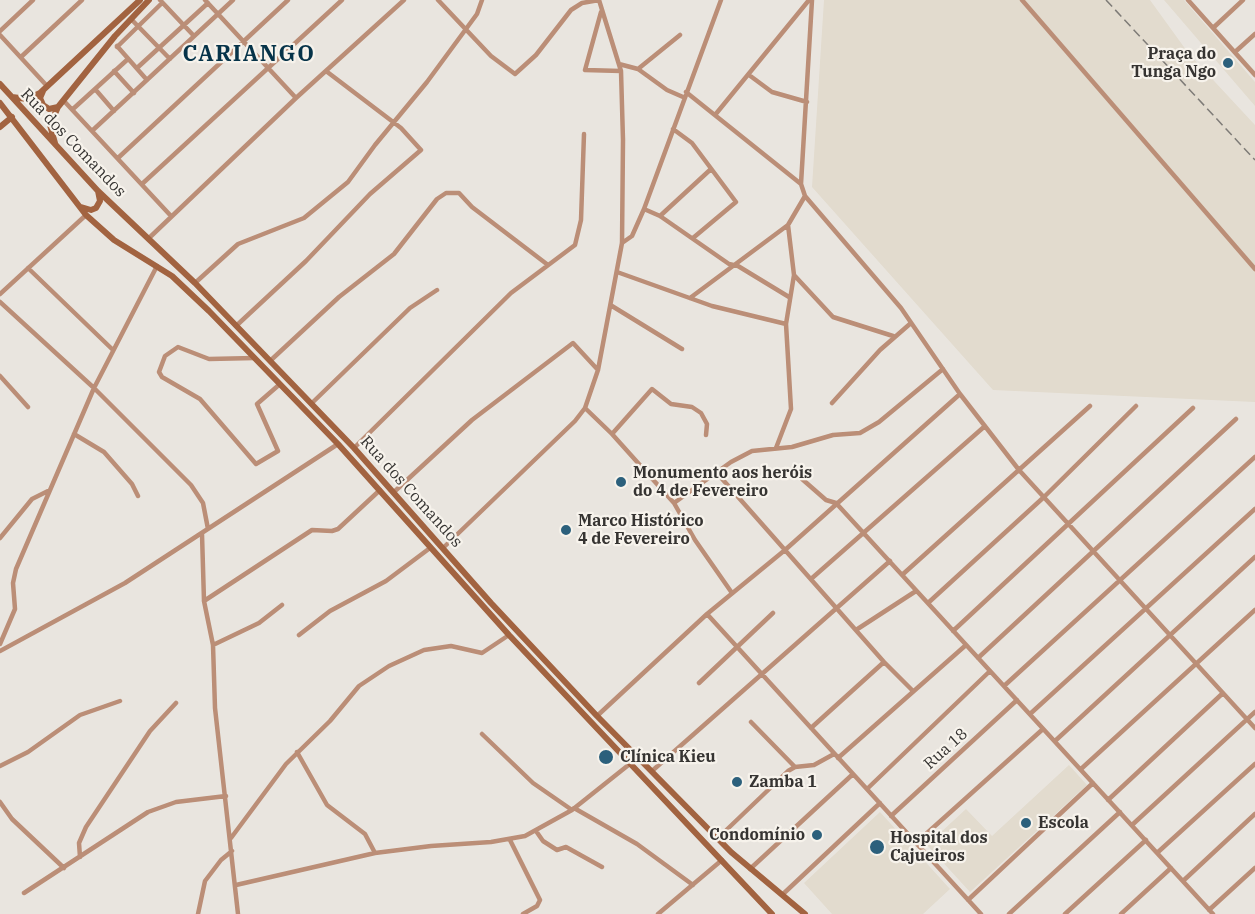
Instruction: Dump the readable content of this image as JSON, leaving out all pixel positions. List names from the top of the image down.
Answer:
{
  "streets": {
    "main road": ["Rua dos Comandos"],
    "street": ["Rua 18"]
  },
  "districts": ["CARIANGO"],
  "places": [
    "Praça do Tunga Ngo",
    "Monumento aos heróis do 4 de Fevereiro",
    "Marco Histórico 4 de Fevereiro",
    "Clínica Kieu",
    "Zamba 1",
    "Escola",
    "Condomínio",
    "Hospital dos Cajueiros"
  ]
}
